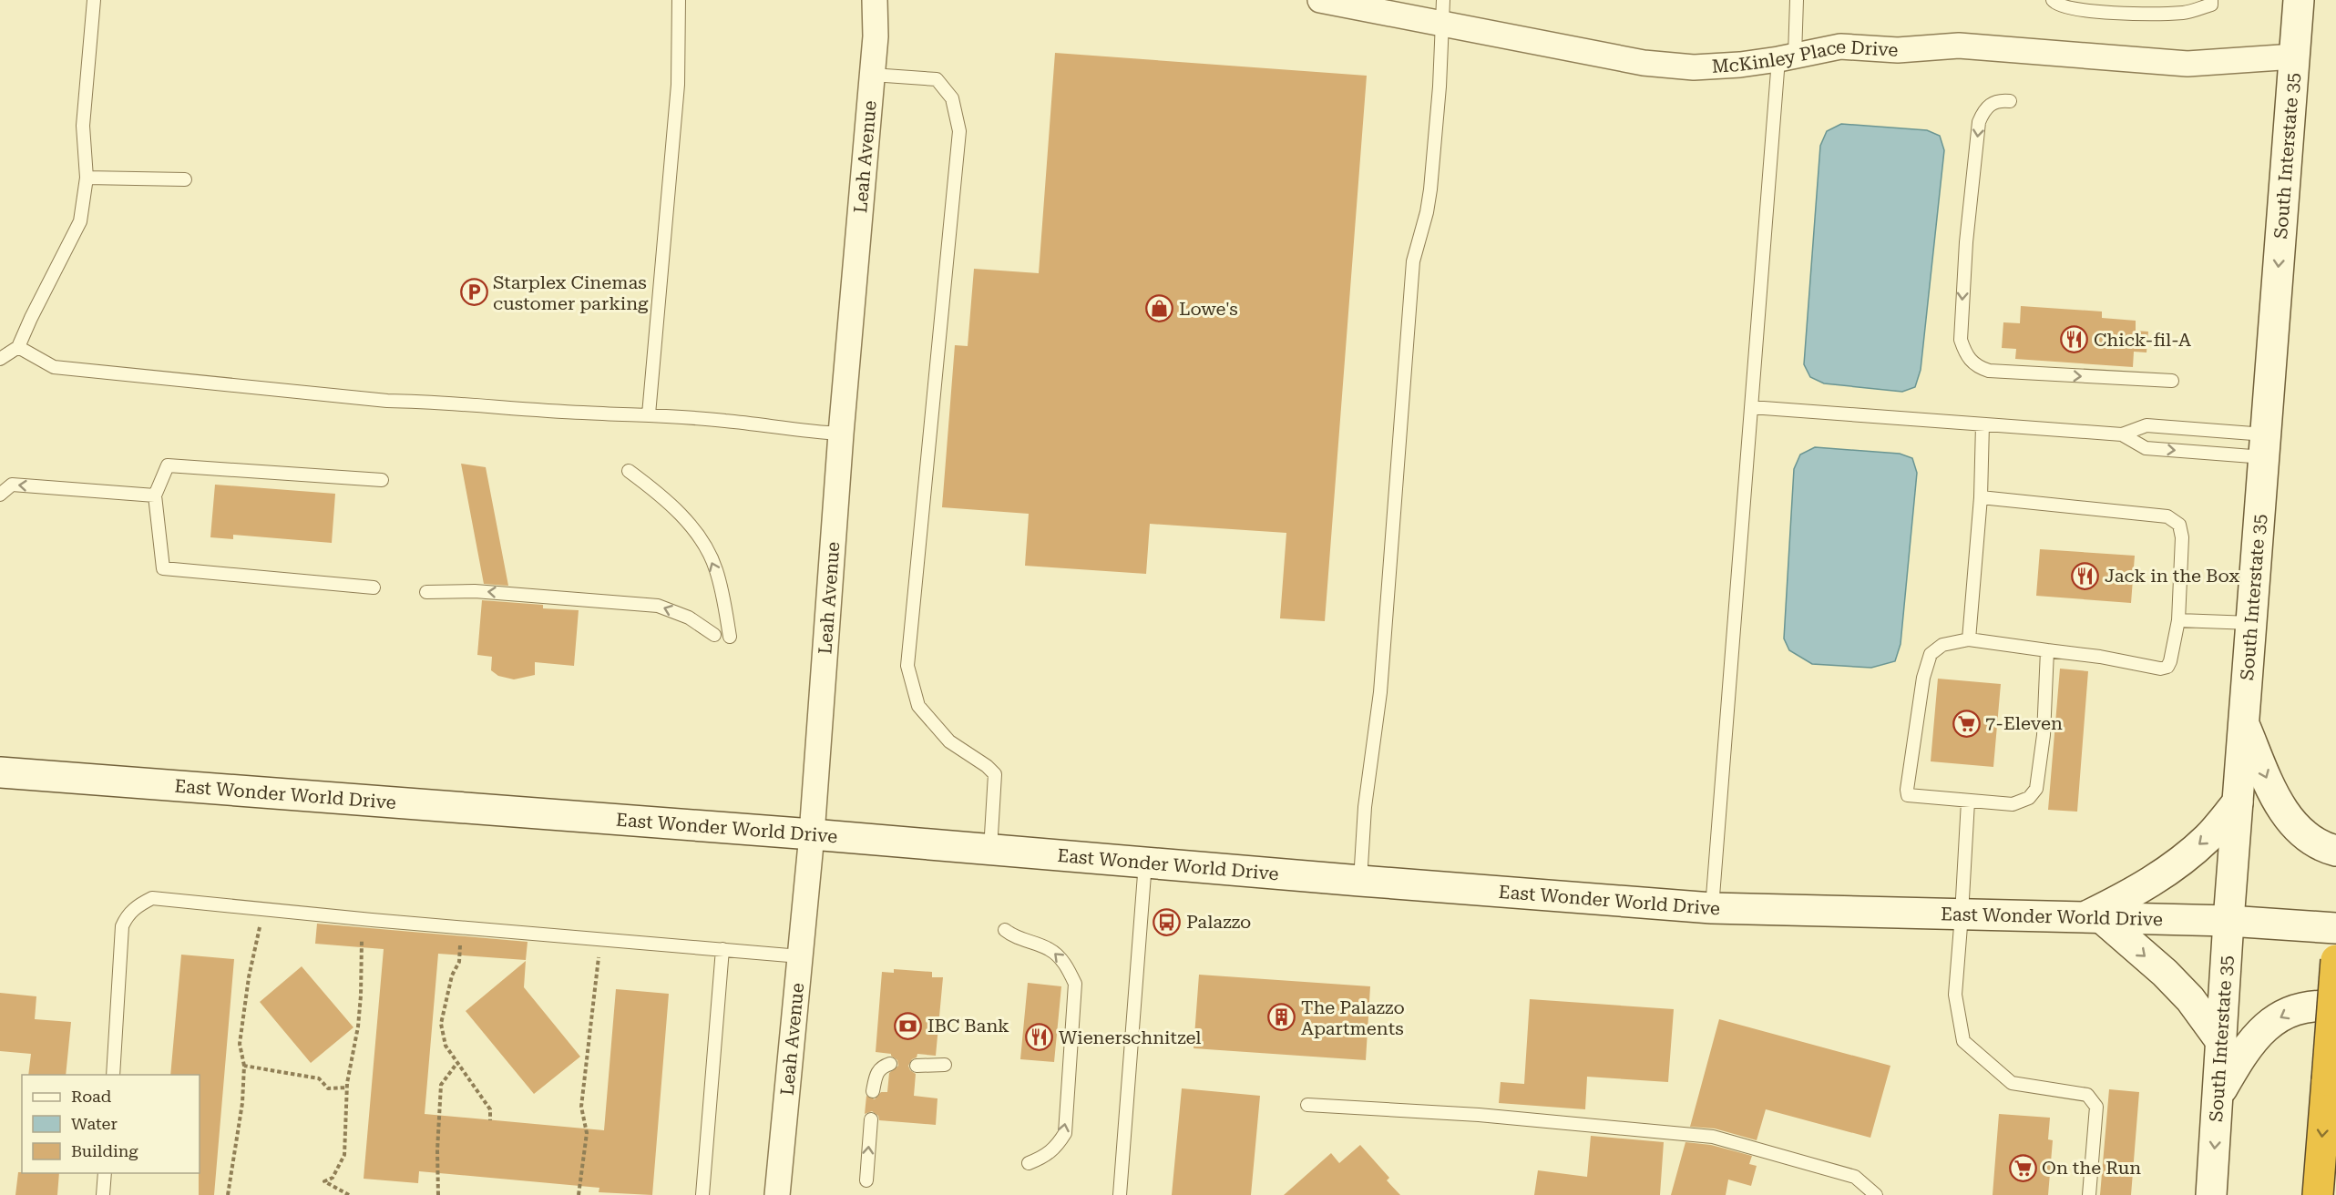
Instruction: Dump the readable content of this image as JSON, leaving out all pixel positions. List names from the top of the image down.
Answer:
{
  "streets": {
    "main road": ["South Interstate 35", "East Wonder World Drive"],
    "street": ["McKinley Place Drive", "Leah Avenue"]
  },
  "crossings": [
    ["McKinley Place Drive", "South Interstate 35"],
    ["South Interstate 35", "East Wonder World Drive"],
    ["Leah Avenue", "East Wonder World Drive"]
  ],
  "one_way": ["South Interstate 35"],
  "places": {
    "parking": ["Starplex Cinemas customer parking"],
    "shop": ["Lowe's"],
    "restaurant": ["Chick-fil-A", "Jack in the Box", "Wienerschnitzel"],
    "supermarket": ["7-Eleven", "On the Run"],
    "bus stop": ["Palazzo"],
    "building": ["The Palazzo Apartments"],
    "bank": ["IBC Bank"]
  },
  "legend": ["Road", "Water", "Building"]
}
